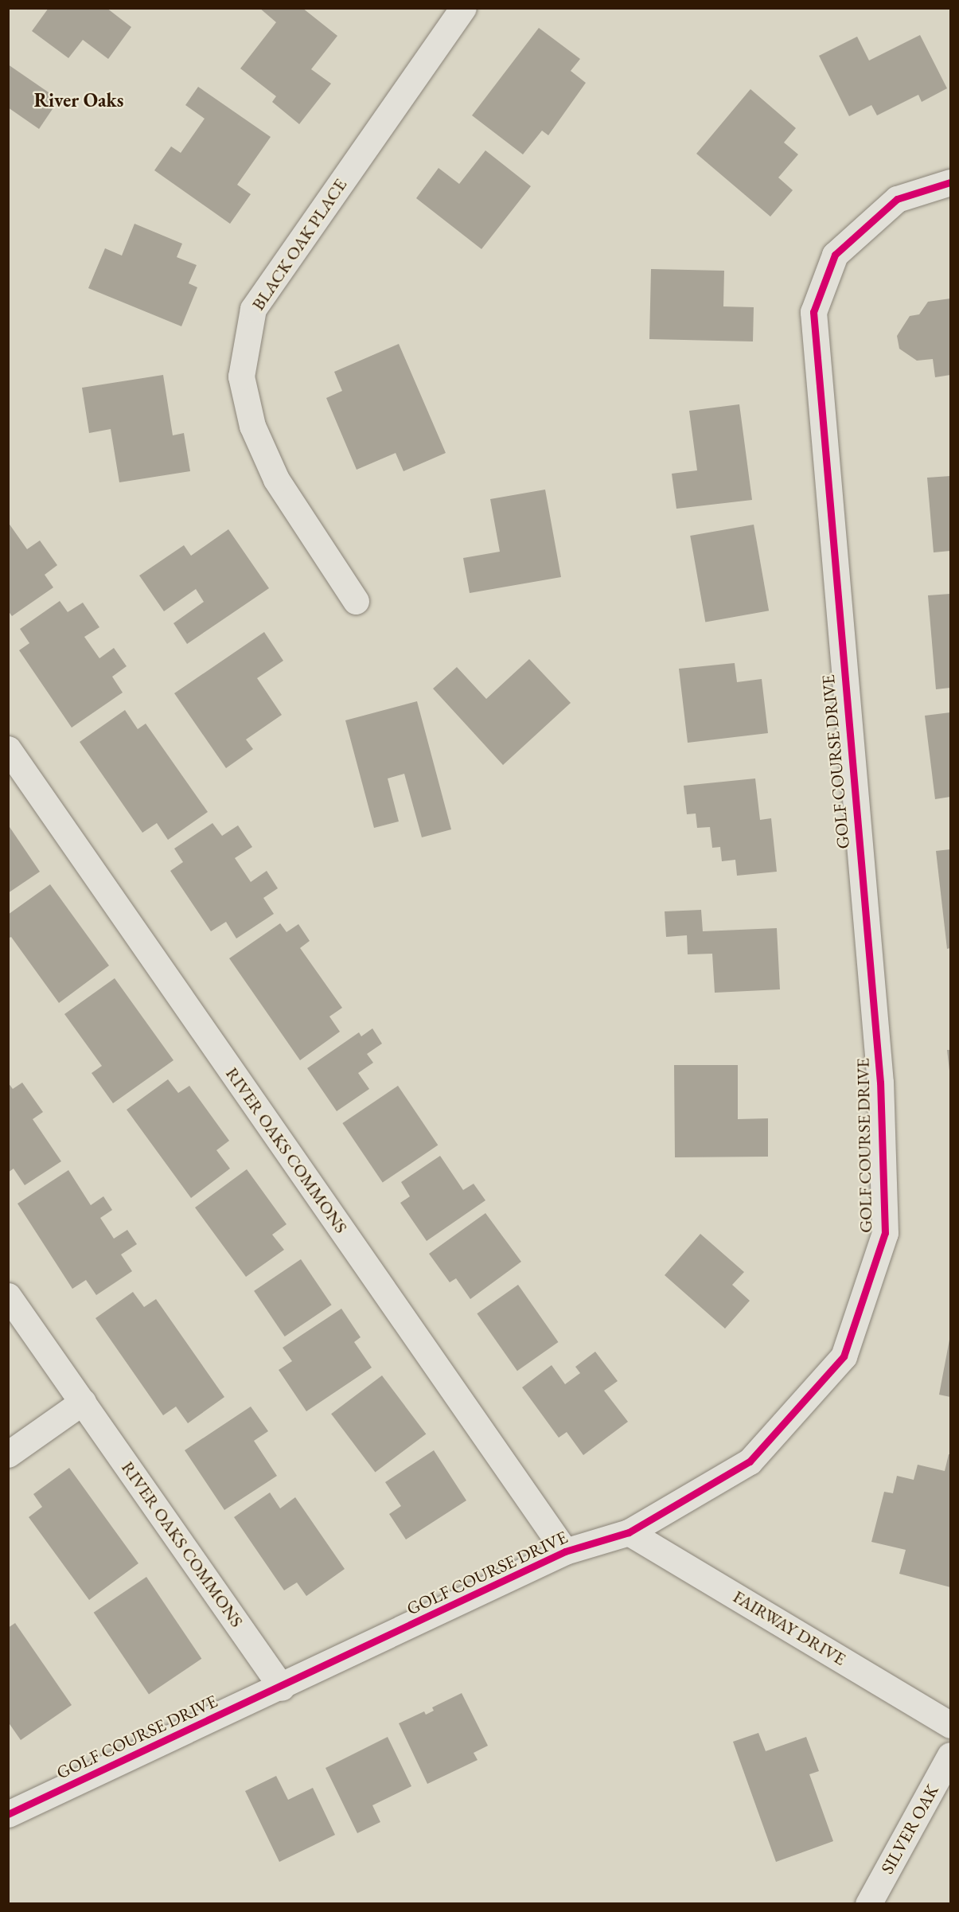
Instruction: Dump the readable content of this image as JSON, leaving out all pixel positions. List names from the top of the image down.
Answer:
{
  "streets": {
    "street": [
      "BLACK OAK PLACE",
      "GOLF COURSE DRIVE",
      "RIVER OAKS COMMONS",
      "FAIRWAY DRIVE",
      "SILVER OAK"
    ]
  },
  "crossings": [
    ["GOLF COURSE DRIVE", "RIVER OAKS COMMONS"],
    ["GOLF COURSE DRIVE", "FAIRWAY DRIVE"]
  ],
  "districts": ["River Oaks"]
}
